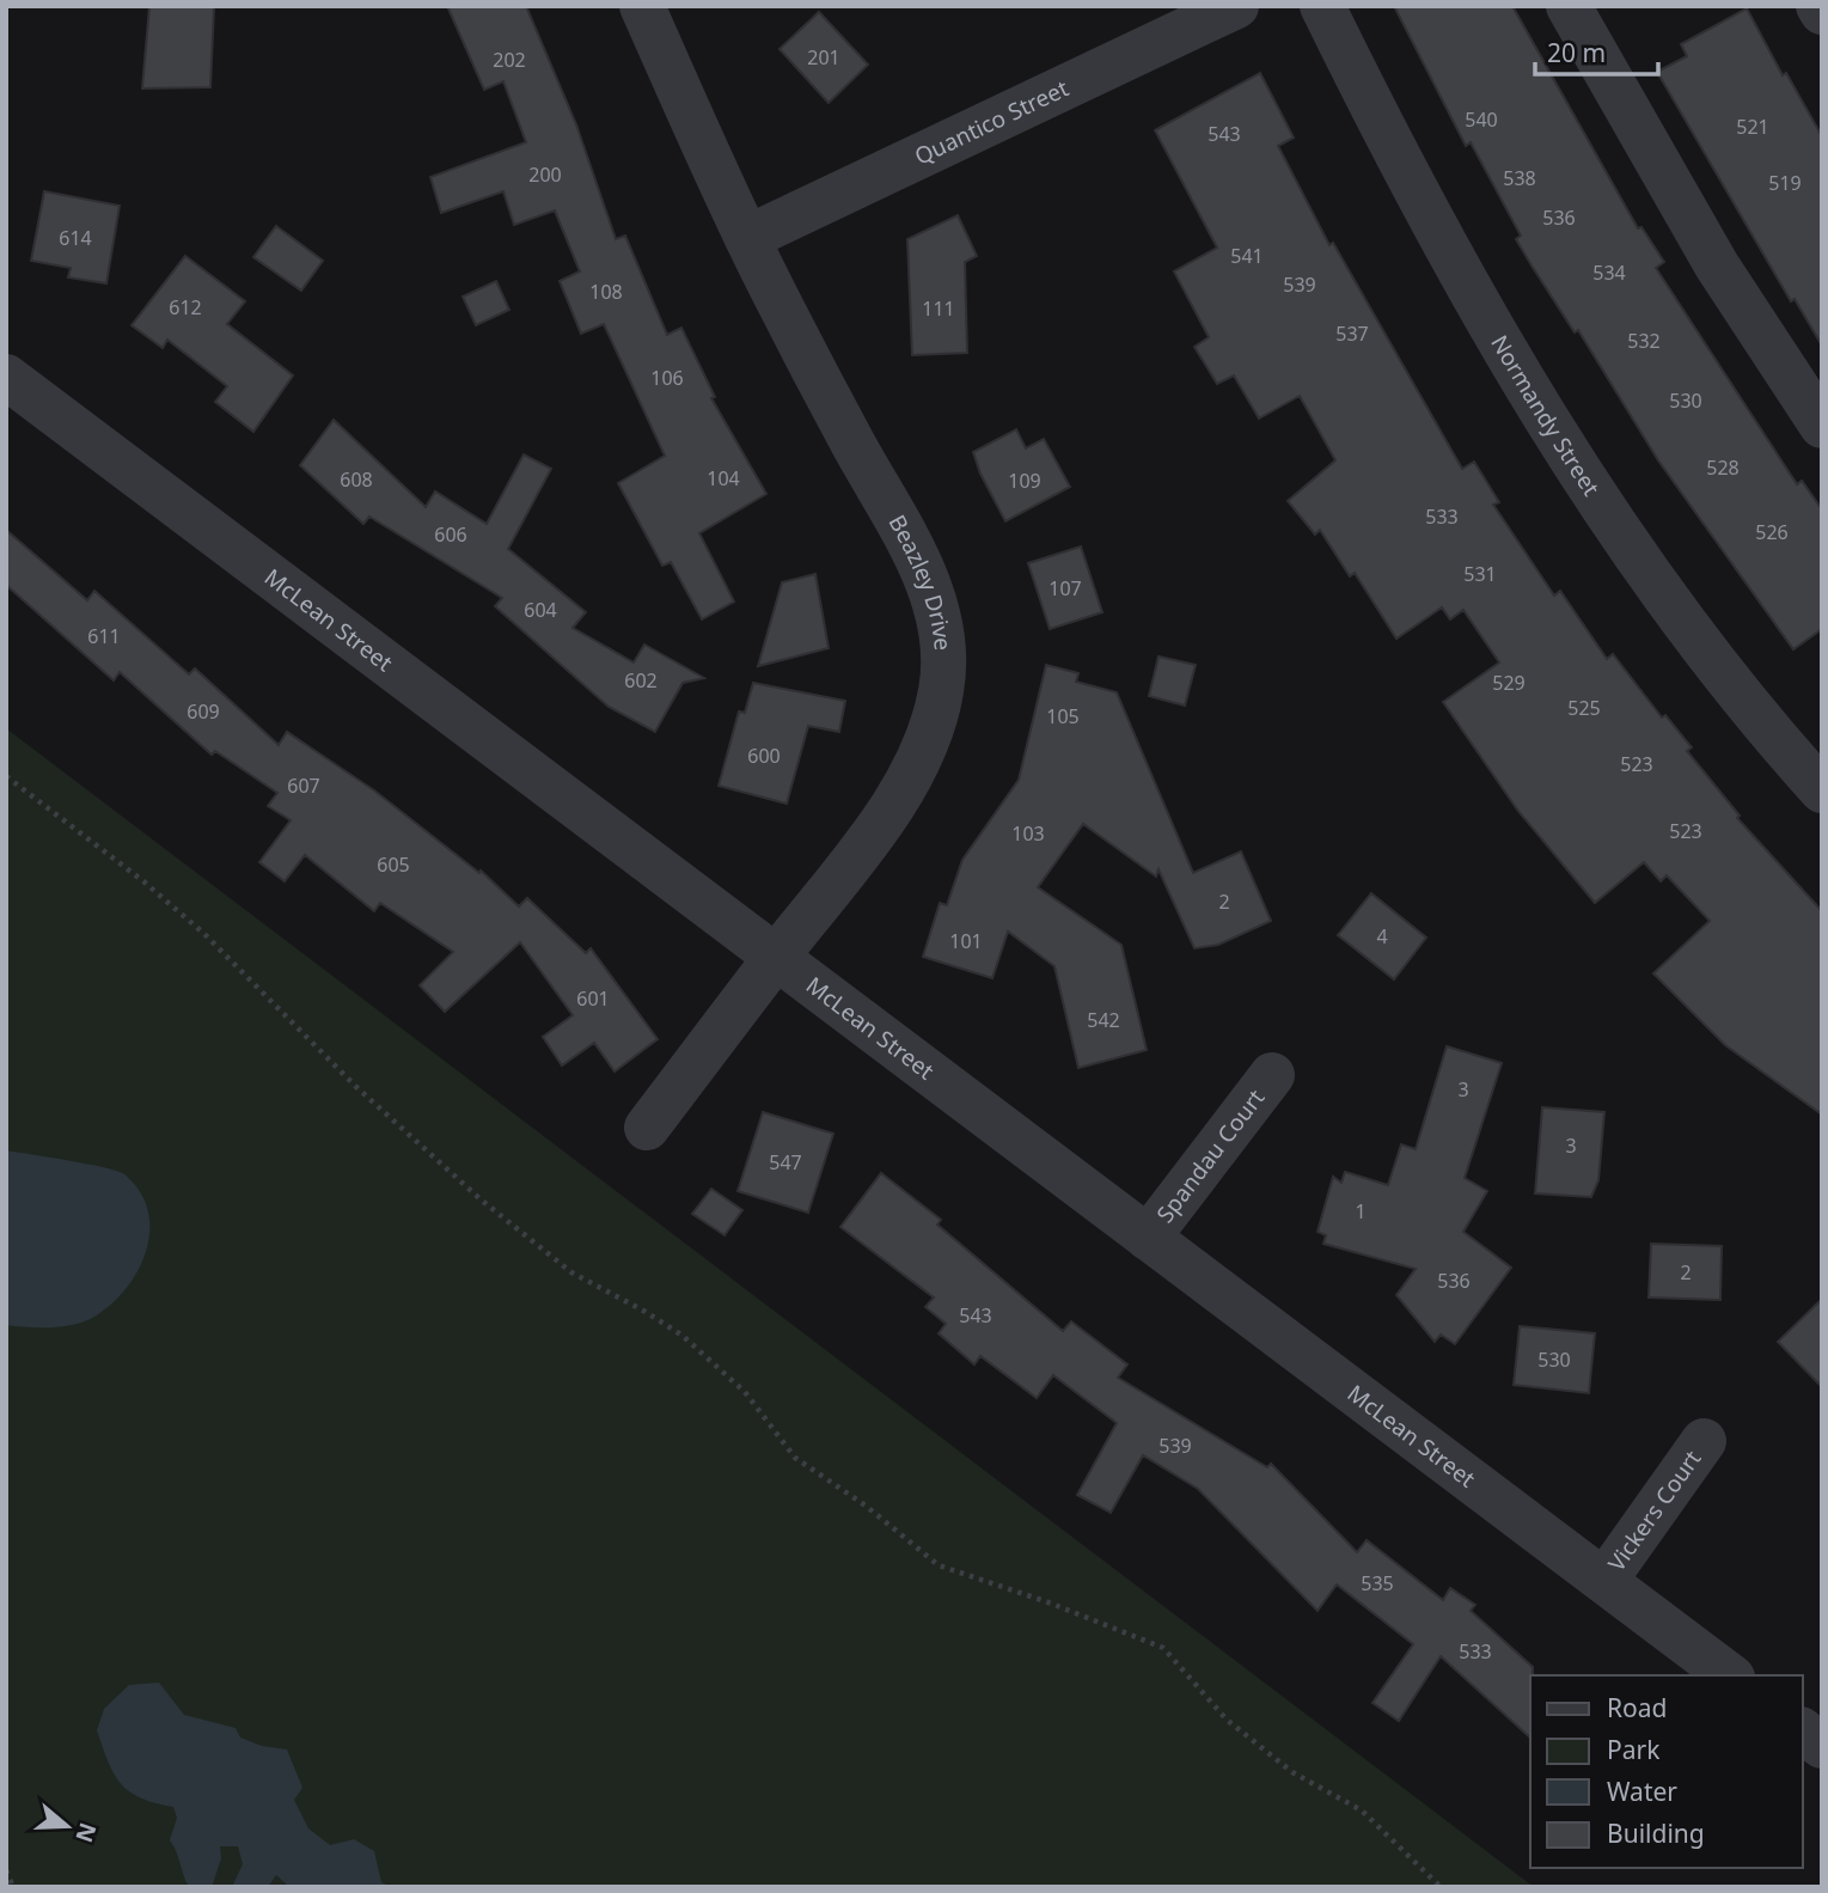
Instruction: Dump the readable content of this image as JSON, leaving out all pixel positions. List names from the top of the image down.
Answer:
{
  "streets": {
    "street": [
      "Quantico Street",
      "Normandy Street",
      "Beazley Drive",
      "McLean Street",
      "Spandau Court",
      "Vickers Court"
    ]
  },
  "crossings": [
    ["Quantico Street", "Beazley Drive"],
    ["Beazley Drive", "McLean Street"],
    ["McLean Street", "Spandau Court"],
    ["McLean Street", "Vickers Court"]
  ],
  "house_numbers": [
    "201",
    "202",
    "540",
    "521",
    "543",
    "200",
    "538",
    "519",
    "536",
    "614",
    "541",
    "534",
    "539",
    "108",
    "612",
    "111",
    "537",
    "532",
    "106",
    "530",
    "528",
    "104",
    "608",
    "109",
    "533",
    "526",
    "606",
    "531",
    "107",
    "604",
    "611",
    "602",
    "529",
    "525",
    "609",
    "105",
    "600",
    "523",
    "607",
    "523",
    "103",
    "605",
    "2",
    "4",
    "101",
    "601",
    "542",
    "3",
    "3",
    "547",
    "1",
    "2",
    "536",
    "543",
    "530",
    "539",
    "535",
    "533"
  ],
  "legend": [
    "Road",
    "Park",
    "Water",
    "Building"
  ],
  "scale_bar": "20 m",
  "north": "right"
}
